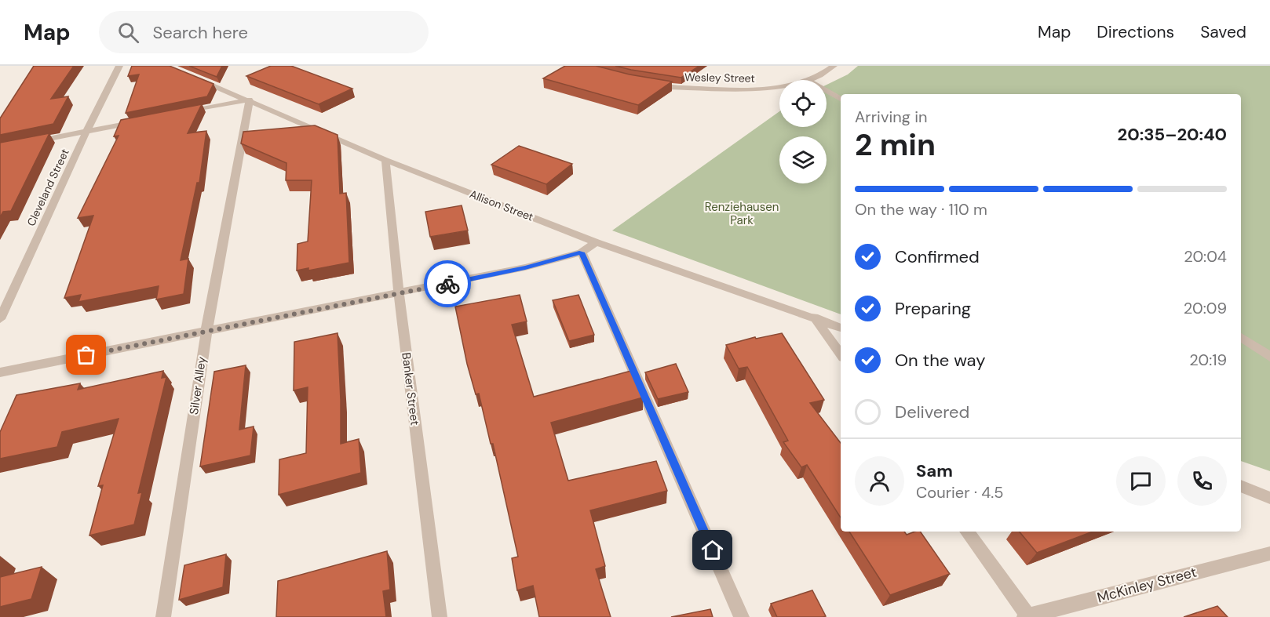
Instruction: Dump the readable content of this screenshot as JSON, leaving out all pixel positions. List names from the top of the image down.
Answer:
{
  "streets": {
    "street": [
      "Wesley Street",
      "Cleveland Street",
      "Allison Street",
      "Silver Alley",
      "Banker Street",
      "McKinley Street"
    ]
  },
  "crossings": [
    ["Allison Street", "Silver Alley"],
    ["Allison Street", "Banker Street"]
  ],
  "parks": ["Renziehausen Park"],
  "page": {
    "header": "Map",
    "search": "Search here",
    "nav": ["Map", "Directions", "Saved"],
    "heading": ["2 min", "Arriving in", "20:35–20:40"],
    "panel": ["Sam", "Courier · 4.5"],
    "bar": "On the way · 110 m",
    "list": [
      ["Confirmed", "20:04"],
      ["Preparing", "20:09"],
      ["On the way", "20:19"],
      "Delivered"
    ]
  }
}
